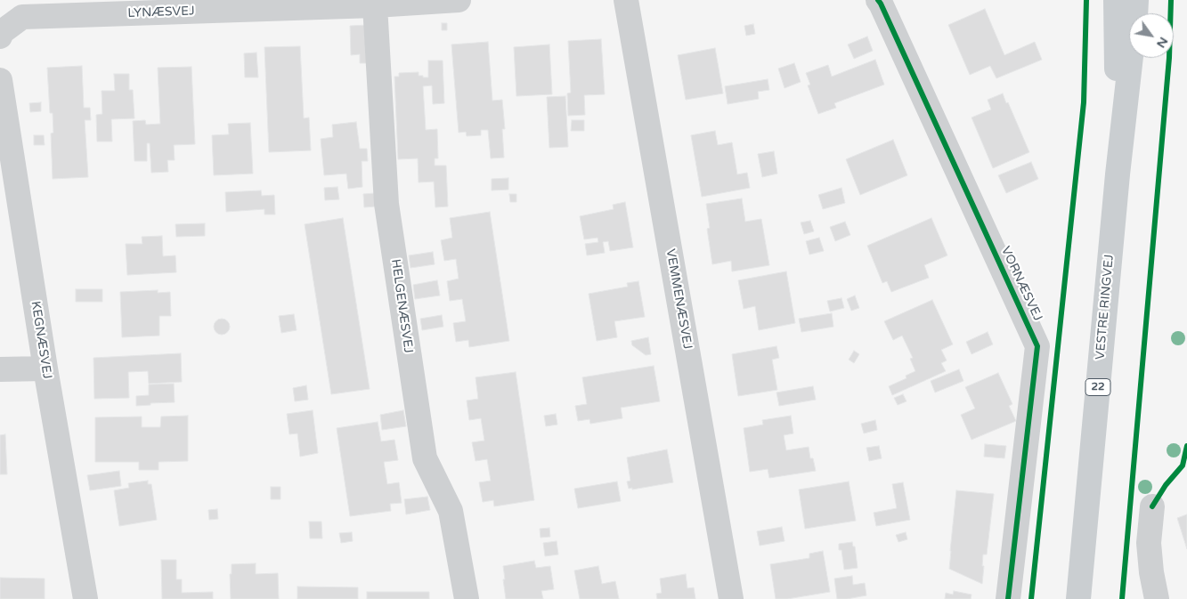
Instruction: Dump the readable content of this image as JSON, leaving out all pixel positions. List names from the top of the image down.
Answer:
{
  "streets": {
    "main road": ["VESTRE RINGVEJ", "22"],
    "street": [
      "LYNÆSVEJ",
      "VORNÆSVEJ",
      "VEMMENÆSVEJ",
      "HELGENÆSVEJ",
      "KEGNÆSVEJ"
    ]
  },
  "crossings": [
    ["LYNÆSVEJ", "HELGENÆSVEJ"]
  ],
  "north": "bottom right"
}
